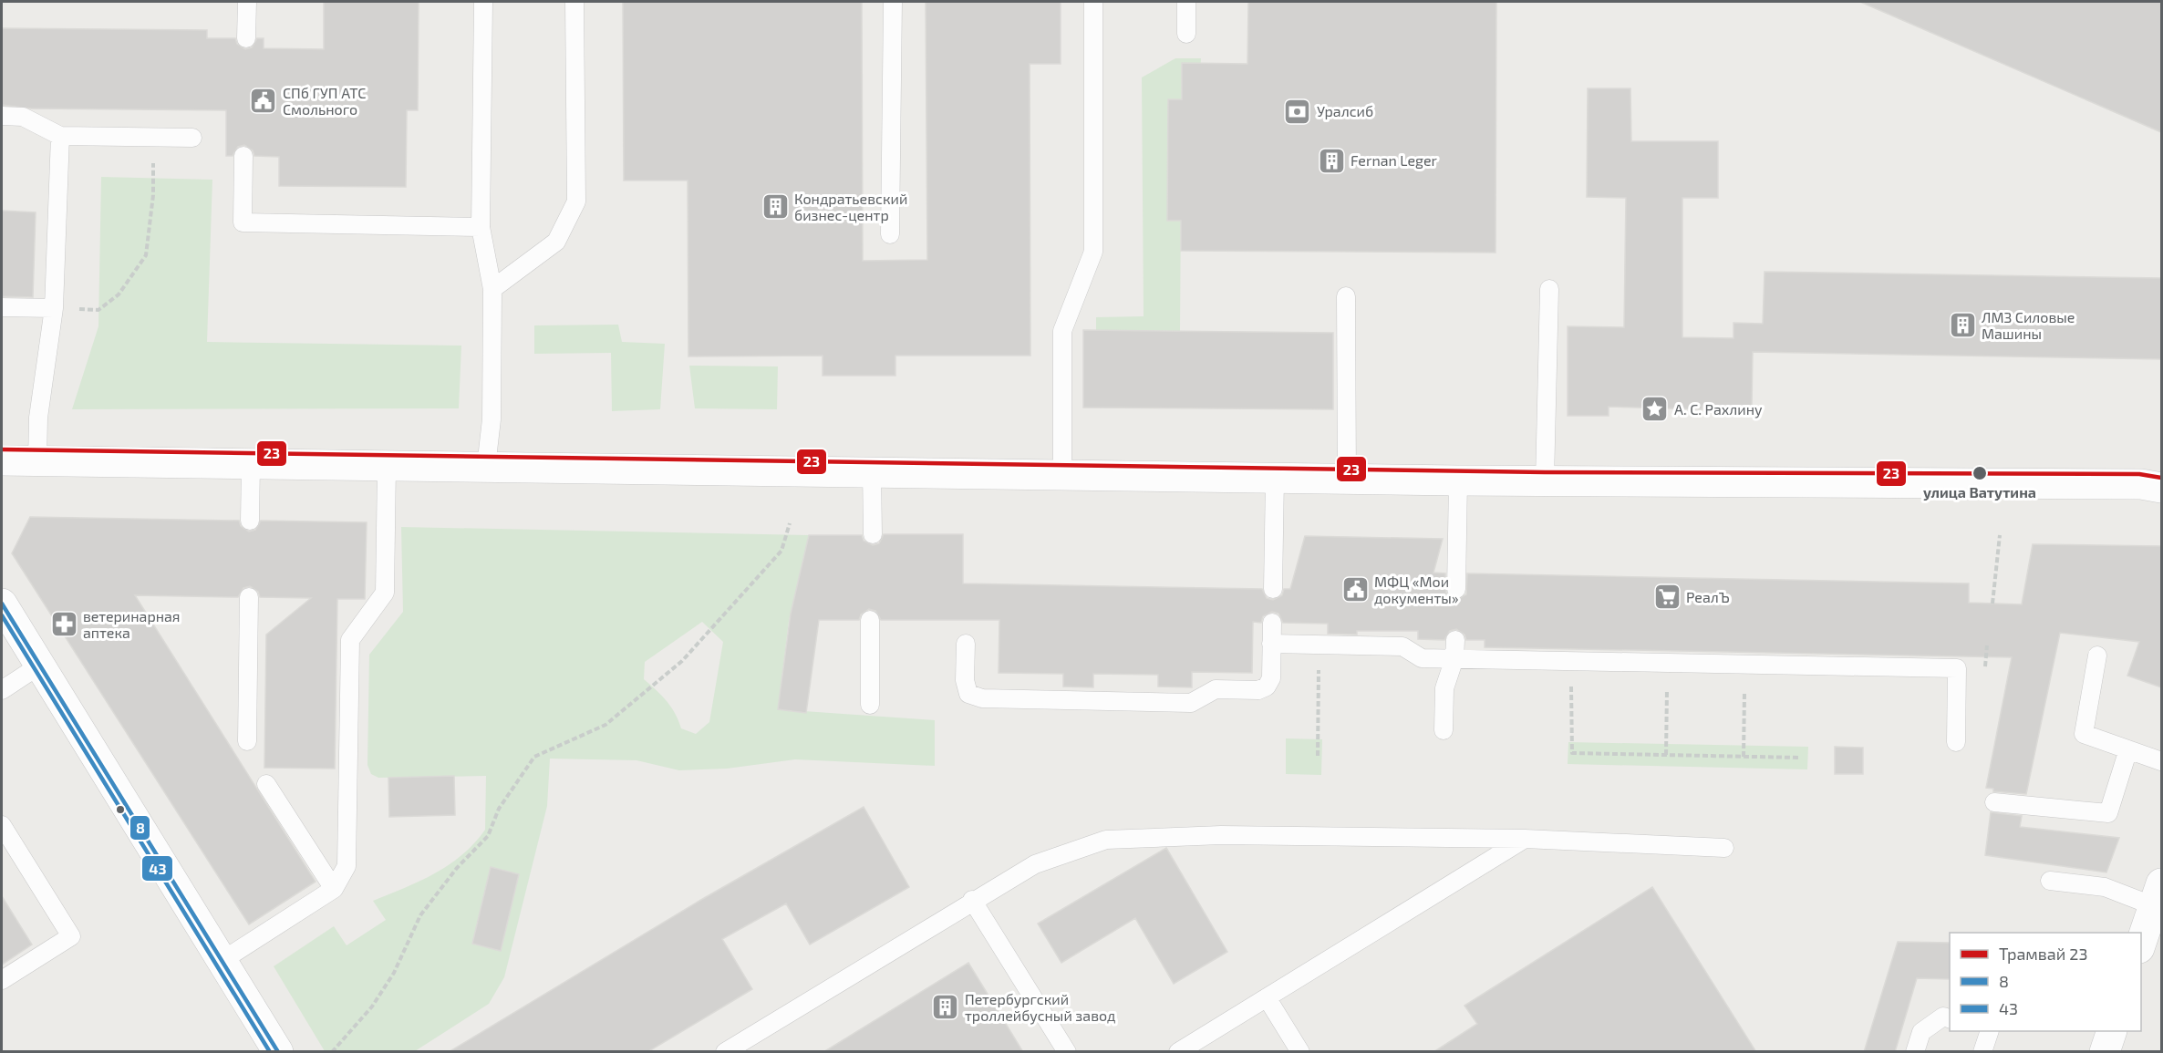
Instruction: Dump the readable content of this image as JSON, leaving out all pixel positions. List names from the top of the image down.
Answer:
{
  "places": {
    "public building": ["СПб ГУП АТС Смольного", "МФЦ «Мои документы»"],
    "bank": ["Уралсиб"],
    "building": [
      "Fernan Leger",
      "Кондратьевский бизнес-центр",
      "ЛМЗ Силовые Машины",
      "Петербургский троллейбусный завод"
    ],
    "place": ["А. С. Рахлину"],
    "other": ["улица Ватутина"],
    "supermarket": ["РеалЪ"],
    "pharmacy": ["ветеринарная аптека"]
  },
  "lines": ["tram line 23", "transit line 8", "transit line 43"],
  "legend": ["Трамвай 23", "8", "43"]
}
